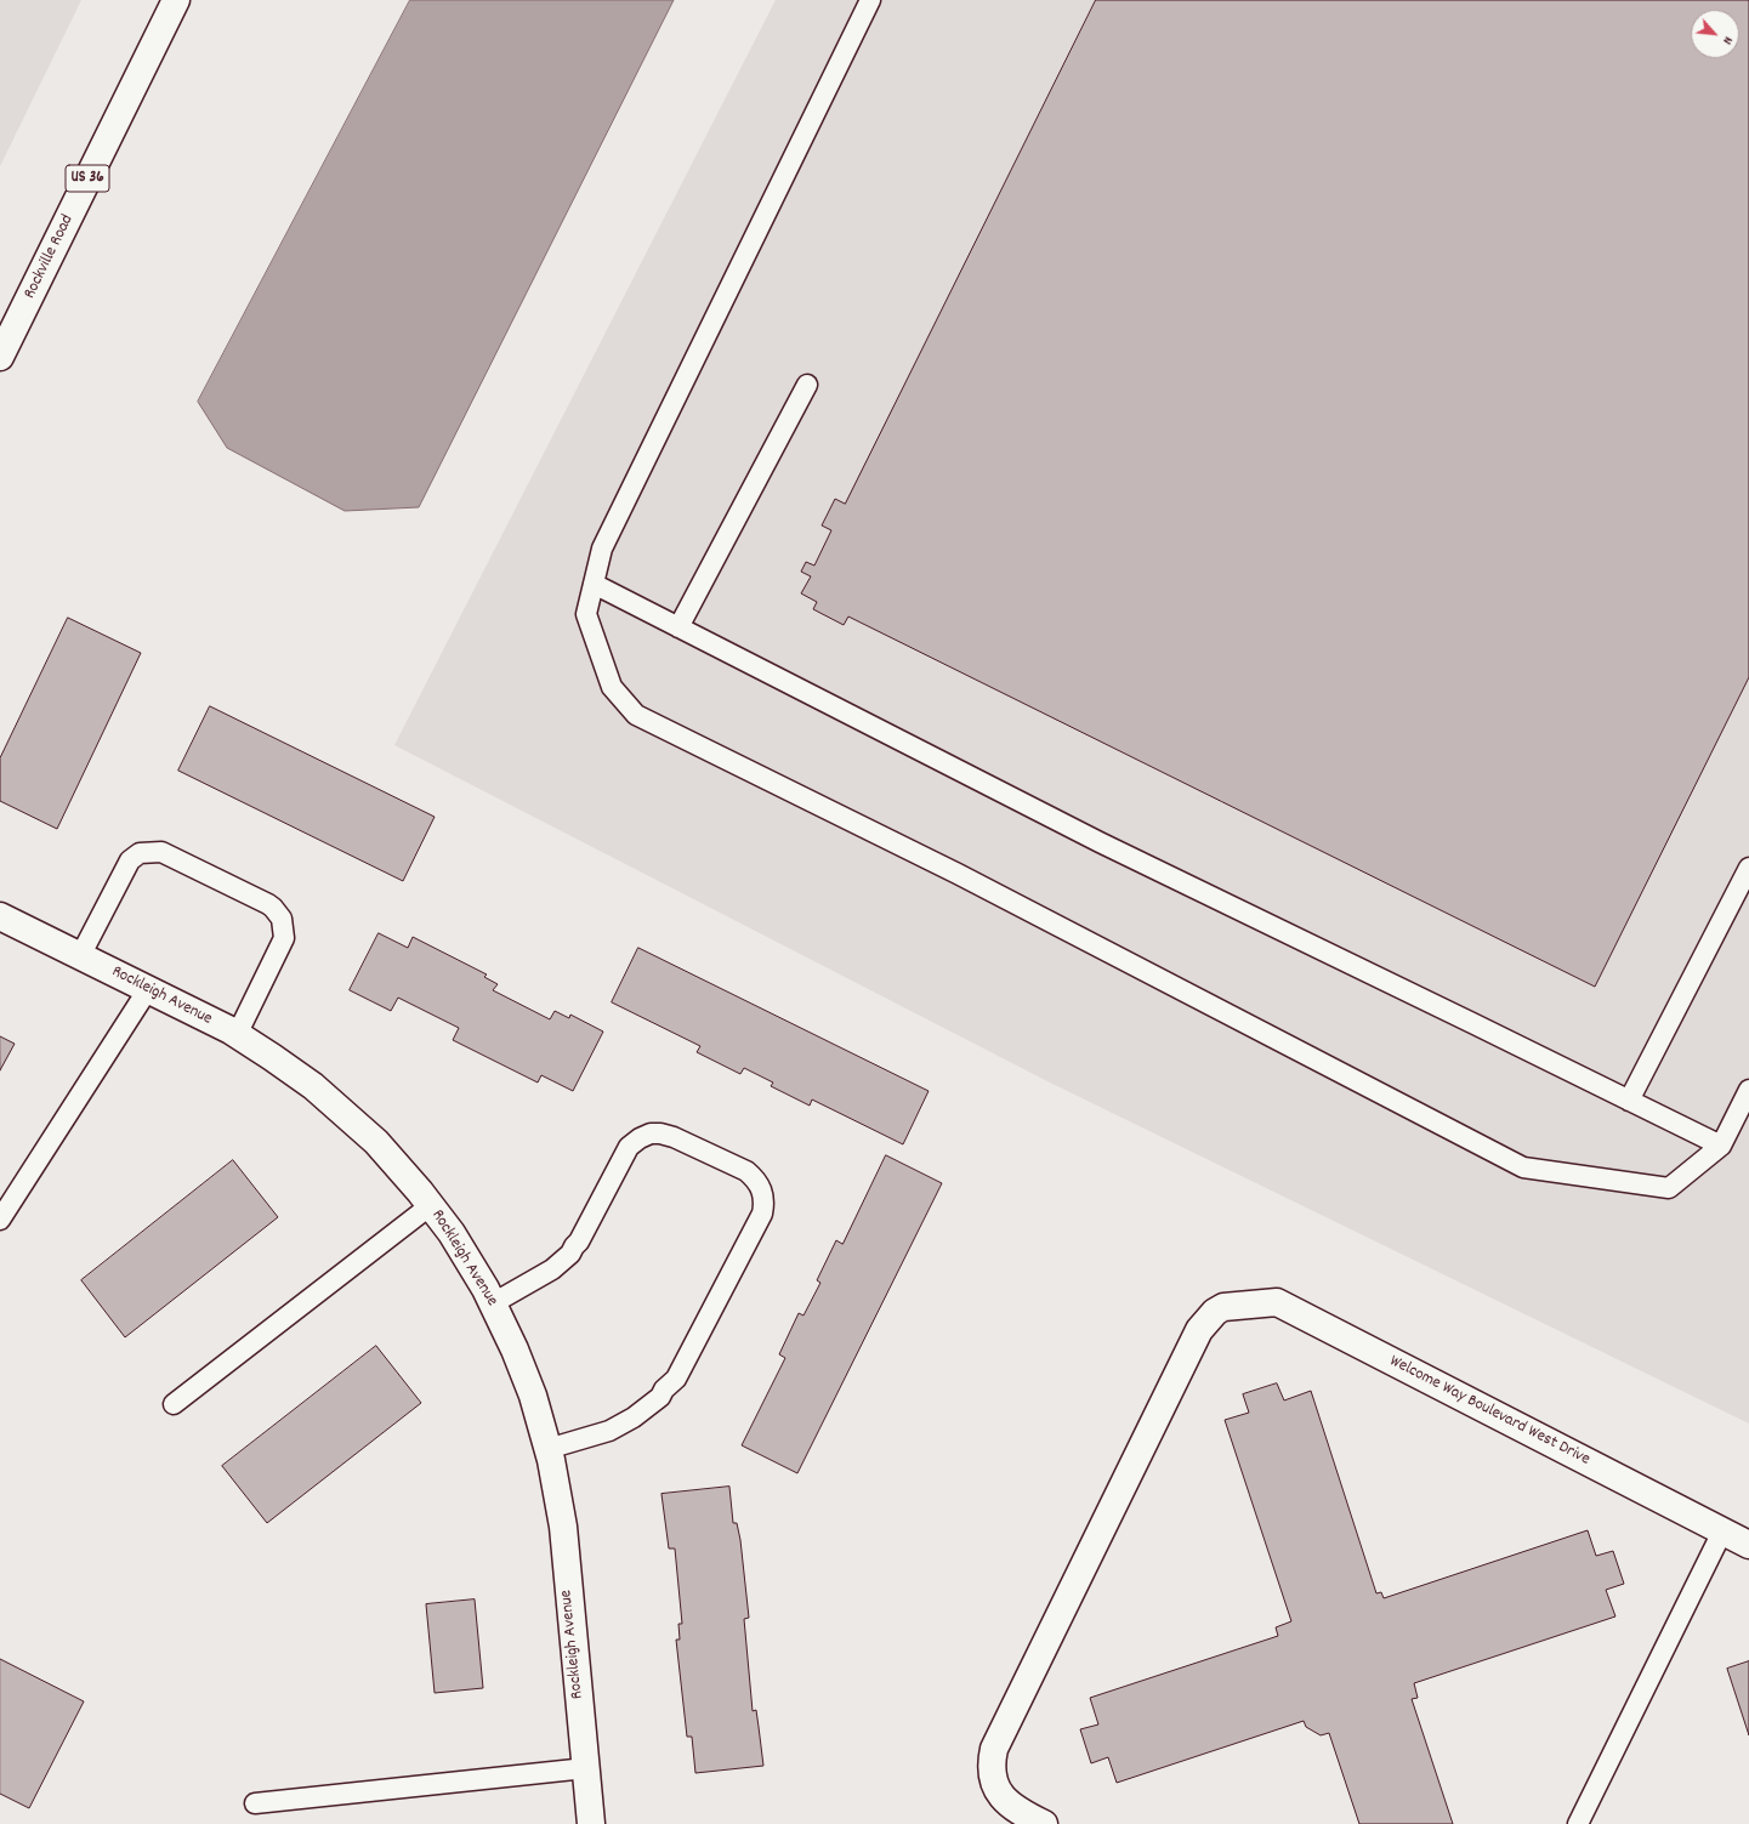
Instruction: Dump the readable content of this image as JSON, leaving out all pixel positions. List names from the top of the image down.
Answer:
{
  "streets": {
    "street": [
      "US 36",
      "Rockville Road",
      "Rockleigh Avenue",
      "Welcome Way Boulevard West Drive"
    ]
  },
  "north": "bottom right"
}
